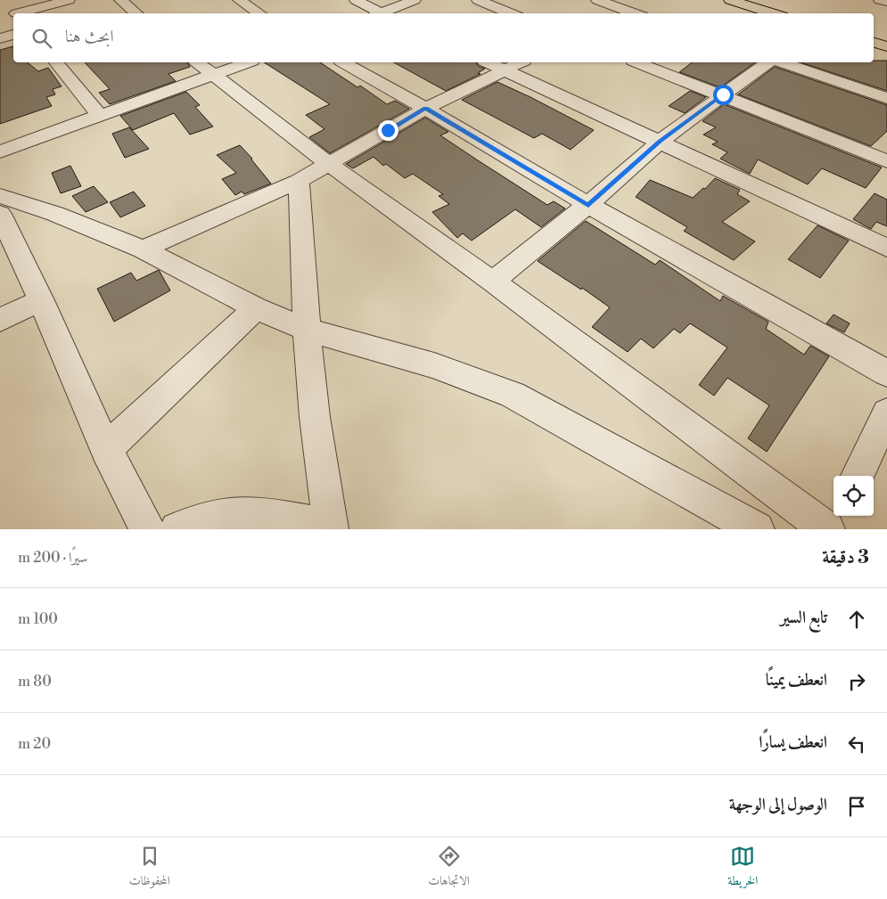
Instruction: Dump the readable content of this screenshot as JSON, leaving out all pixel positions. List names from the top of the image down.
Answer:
{
  "page": {
    "search": "ابحث هنا",
    "heading": ["3 دقيقة", "سيرًا · 200 m"],
    "list": [
      ["تابع السير", "100 m"],
      ["انعطف يمينًا", "80 m"],
      ["انعطف يسارًا", "20 m"],
      "الوصول إلى الوجهة"
    ],
    "nav": ["الخريطة", "الاتجاهات", "المحفوظات"]
  }
}
